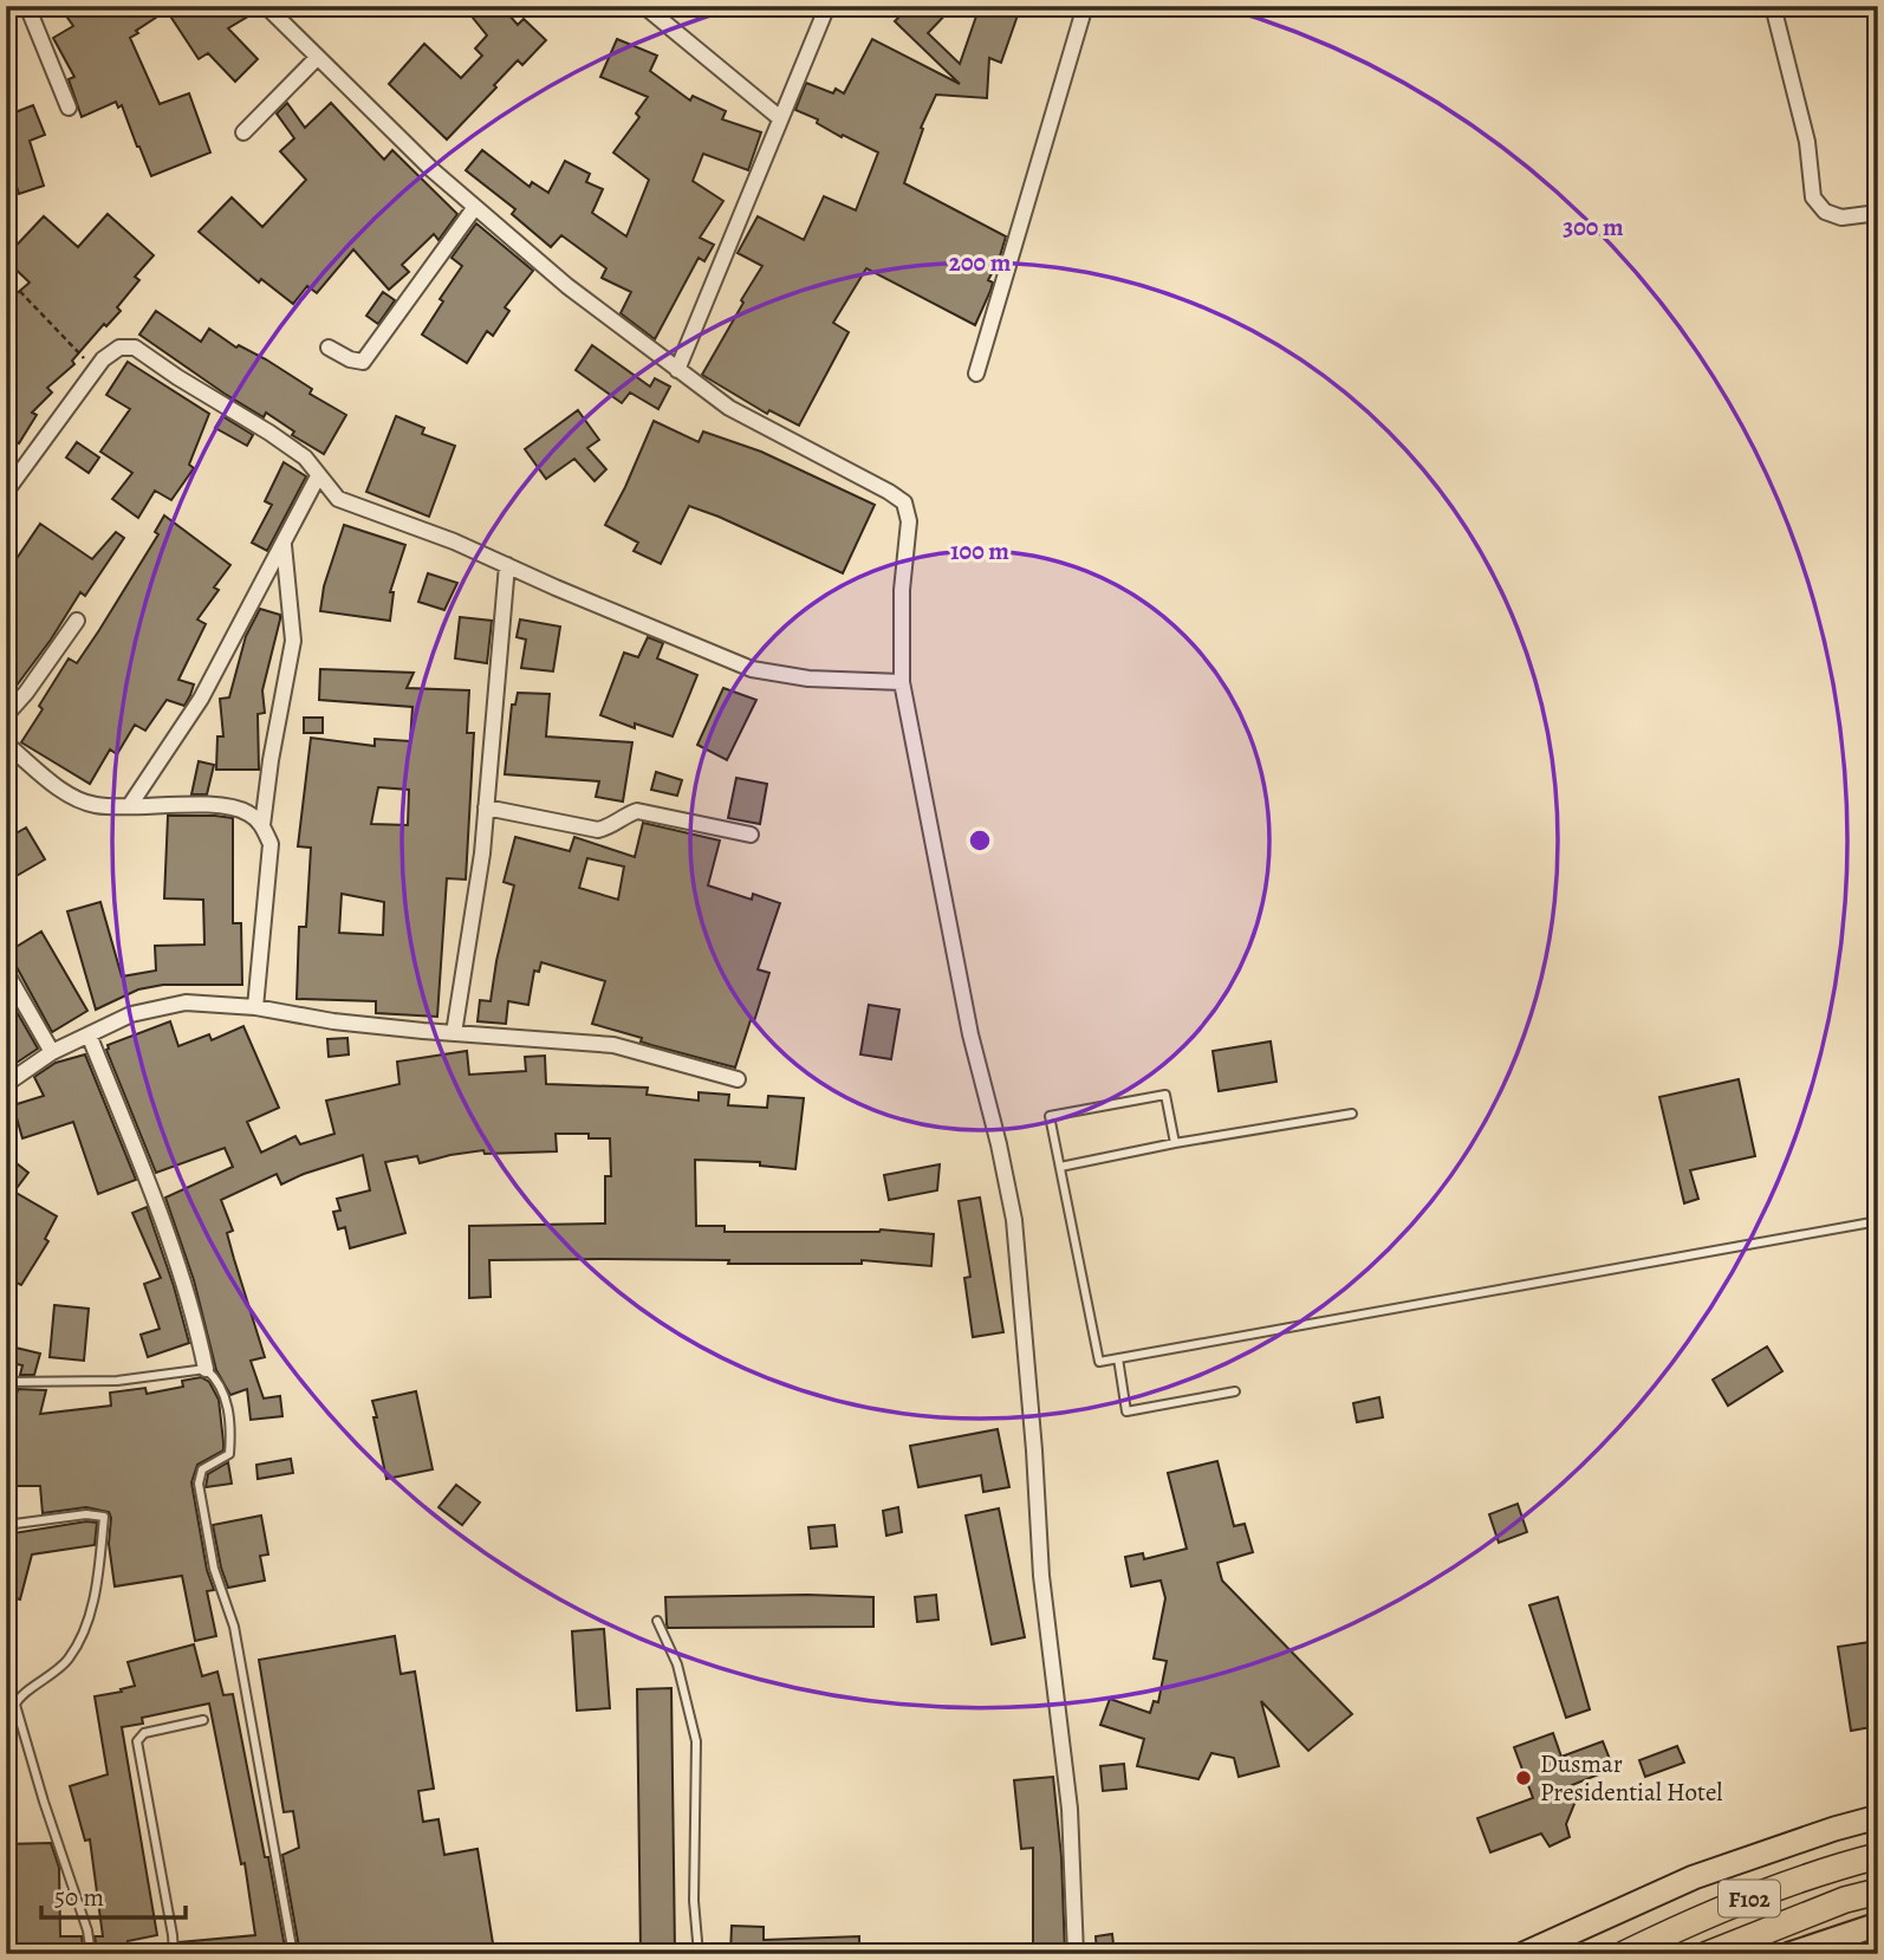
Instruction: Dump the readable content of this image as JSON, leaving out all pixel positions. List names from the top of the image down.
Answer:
{
  "streets": {
    "highway": ["F102"]
  },
  "places": ["Dusmar Presidential Hotel"],
  "scale_bar": "50 m",
  "rings": ["300 m", "200 m", "100 m"]
}
